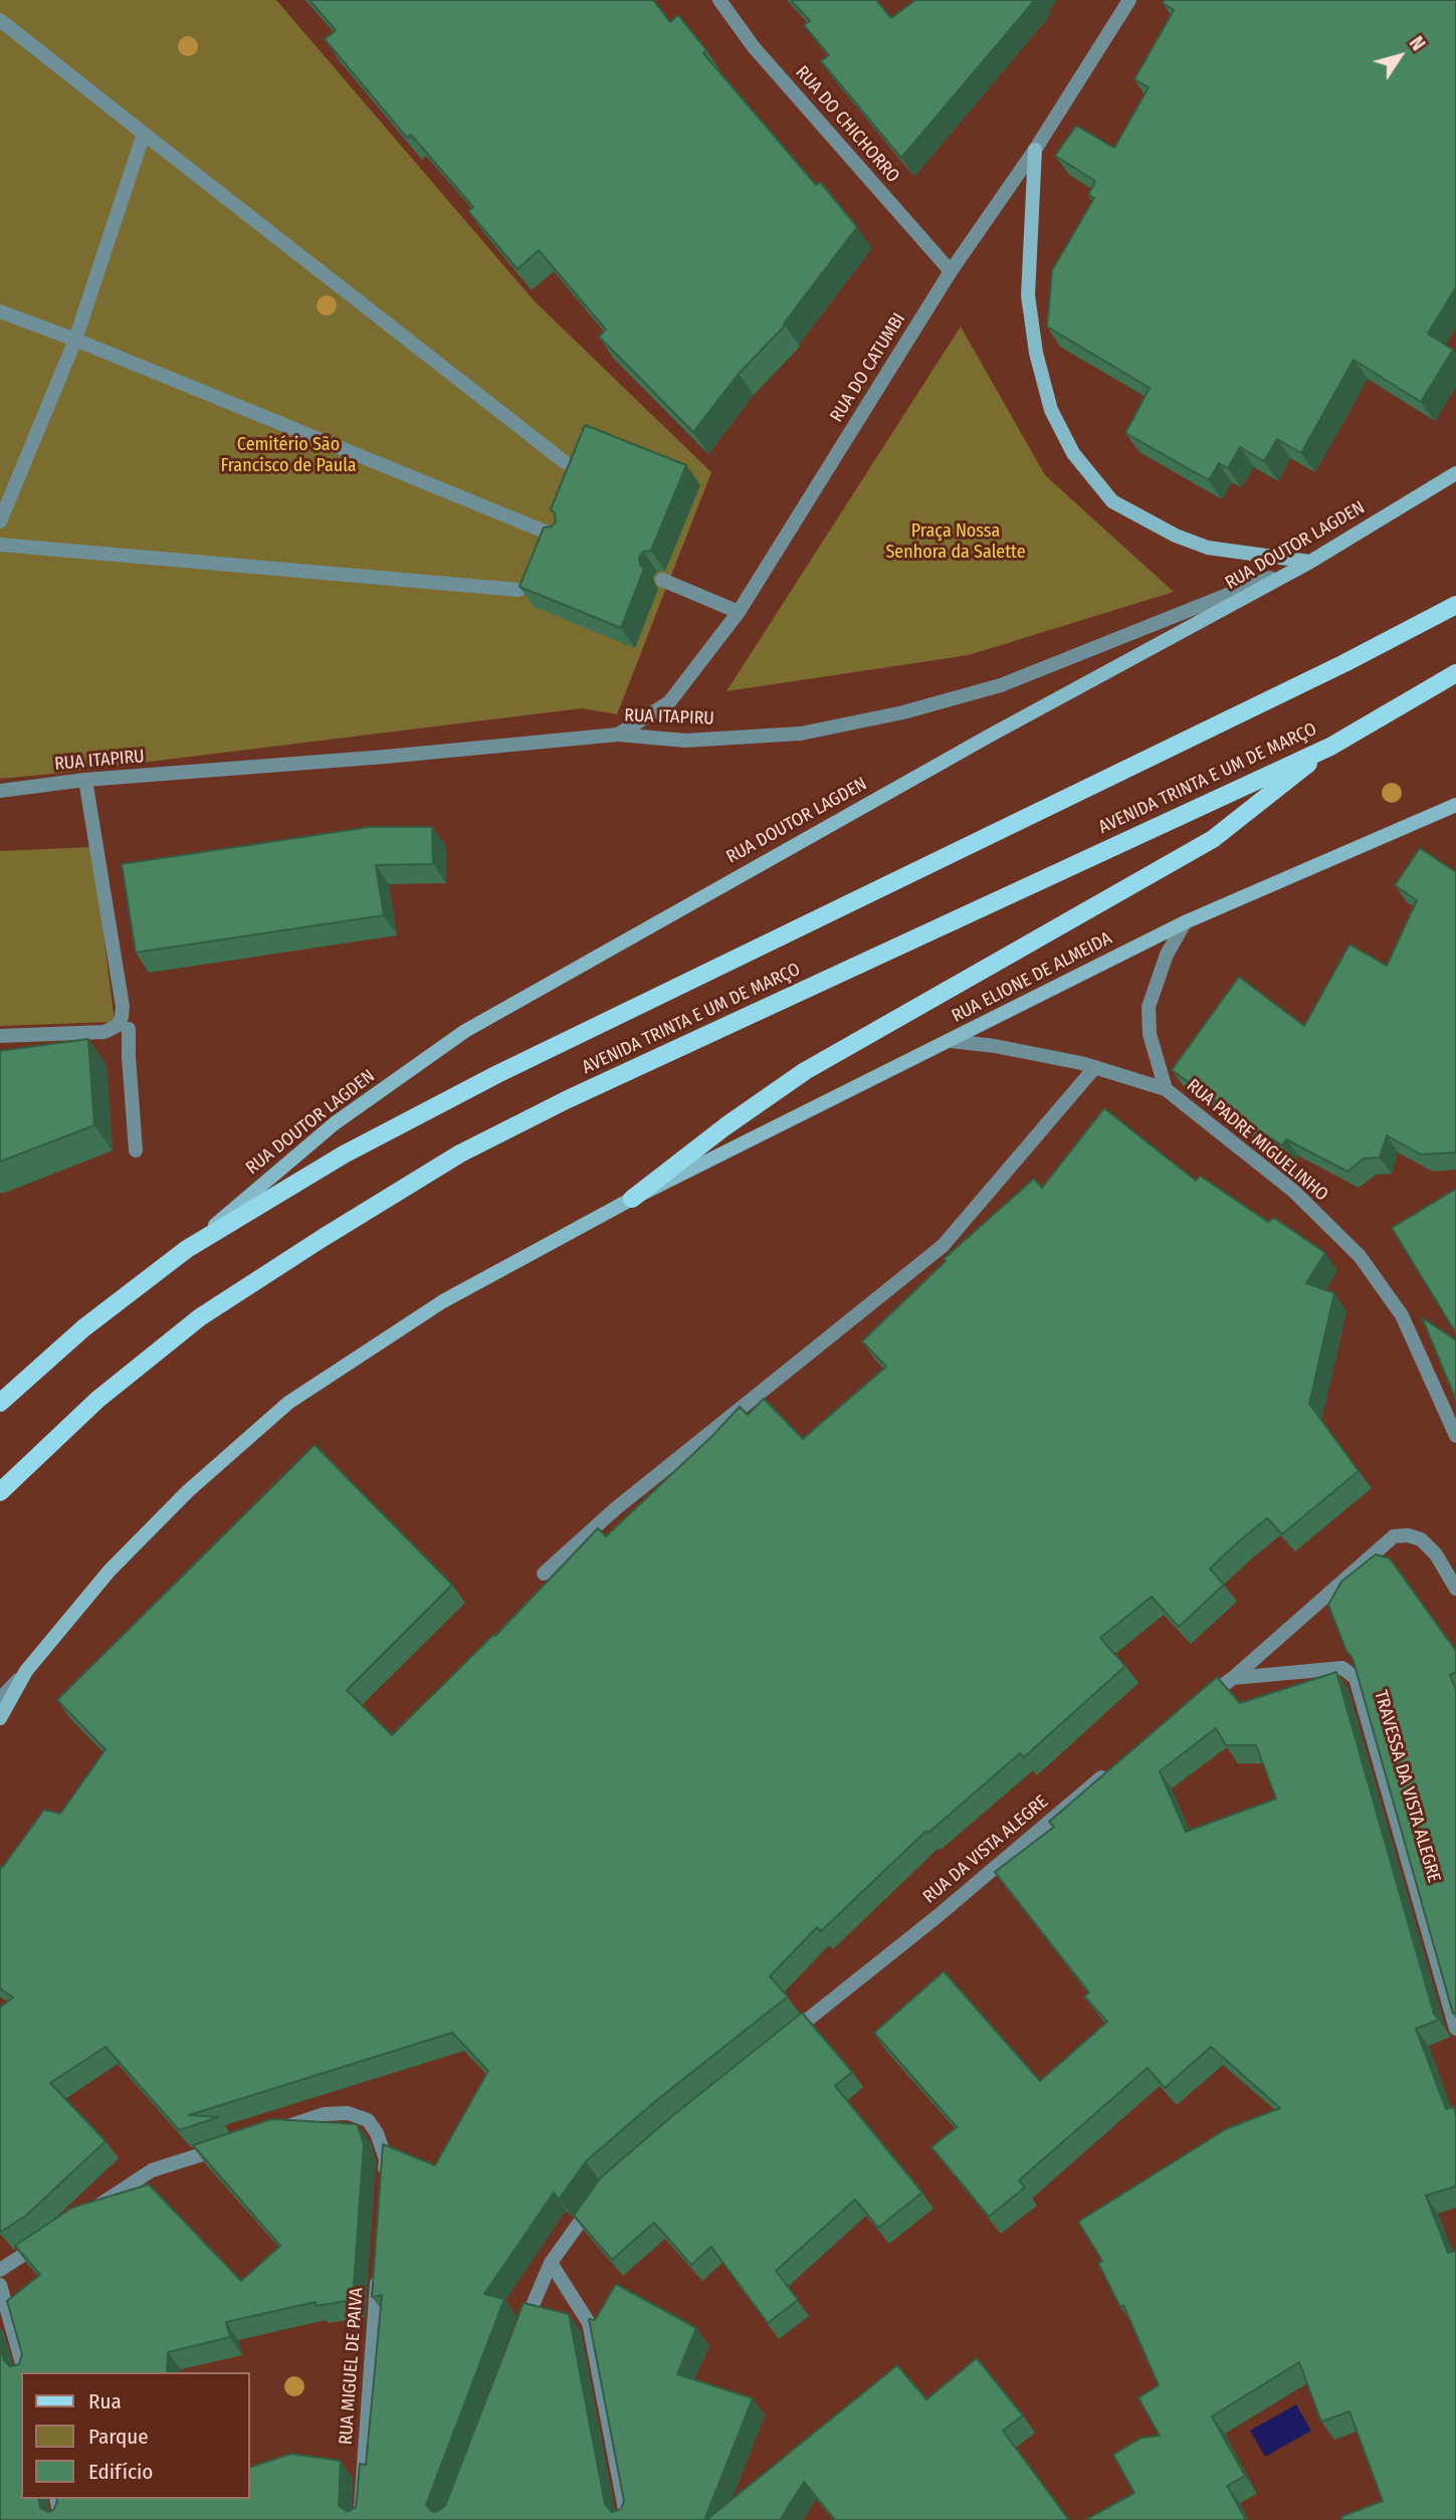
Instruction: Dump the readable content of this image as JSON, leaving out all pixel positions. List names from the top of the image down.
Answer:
{
  "streets": {
    "main road": ["RUA DOUTOR LAGDEN", "AVENIDA TRINTA E UM DE MARÇO", "RUA ELIONE DE ALMEIDA"],
    "street": [
      "RUA DO CHICHORRO",
      "RUA DO CATUMBI",
      "RUA ITAPIRU",
      "RUA PADRE MIGUELINHO",
      "TRAVESSA DA VISTA ALEGRE",
      "RUA DA VISTA ALEGRE",
      "RUA MIGUEL DE PAIVA"
    ]
  },
  "crossings": [
    ["RUA DO CHICHORRO", "RUA DO CATUMBI"],
    ["RUA DO CATUMBI", "RUA ITAPIRU"],
    ["RUA DOUTOR LAGDEN", "RUA ITAPIRU"],
    ["RUA DOUTOR LAGDEN", "AVENIDA TRINTA E UM DE MARÇO"],
    ["RUA ELIONE DE ALMEIDA", "RUA PADRE MIGUELINHO"]
  ],
  "parks": ["Cemitério São Francisco de Paula", "Praça Nossa Senhora da Salette"],
  "legend": ["Rua", "Parque", "Edifício"],
  "north": "top right"
}
